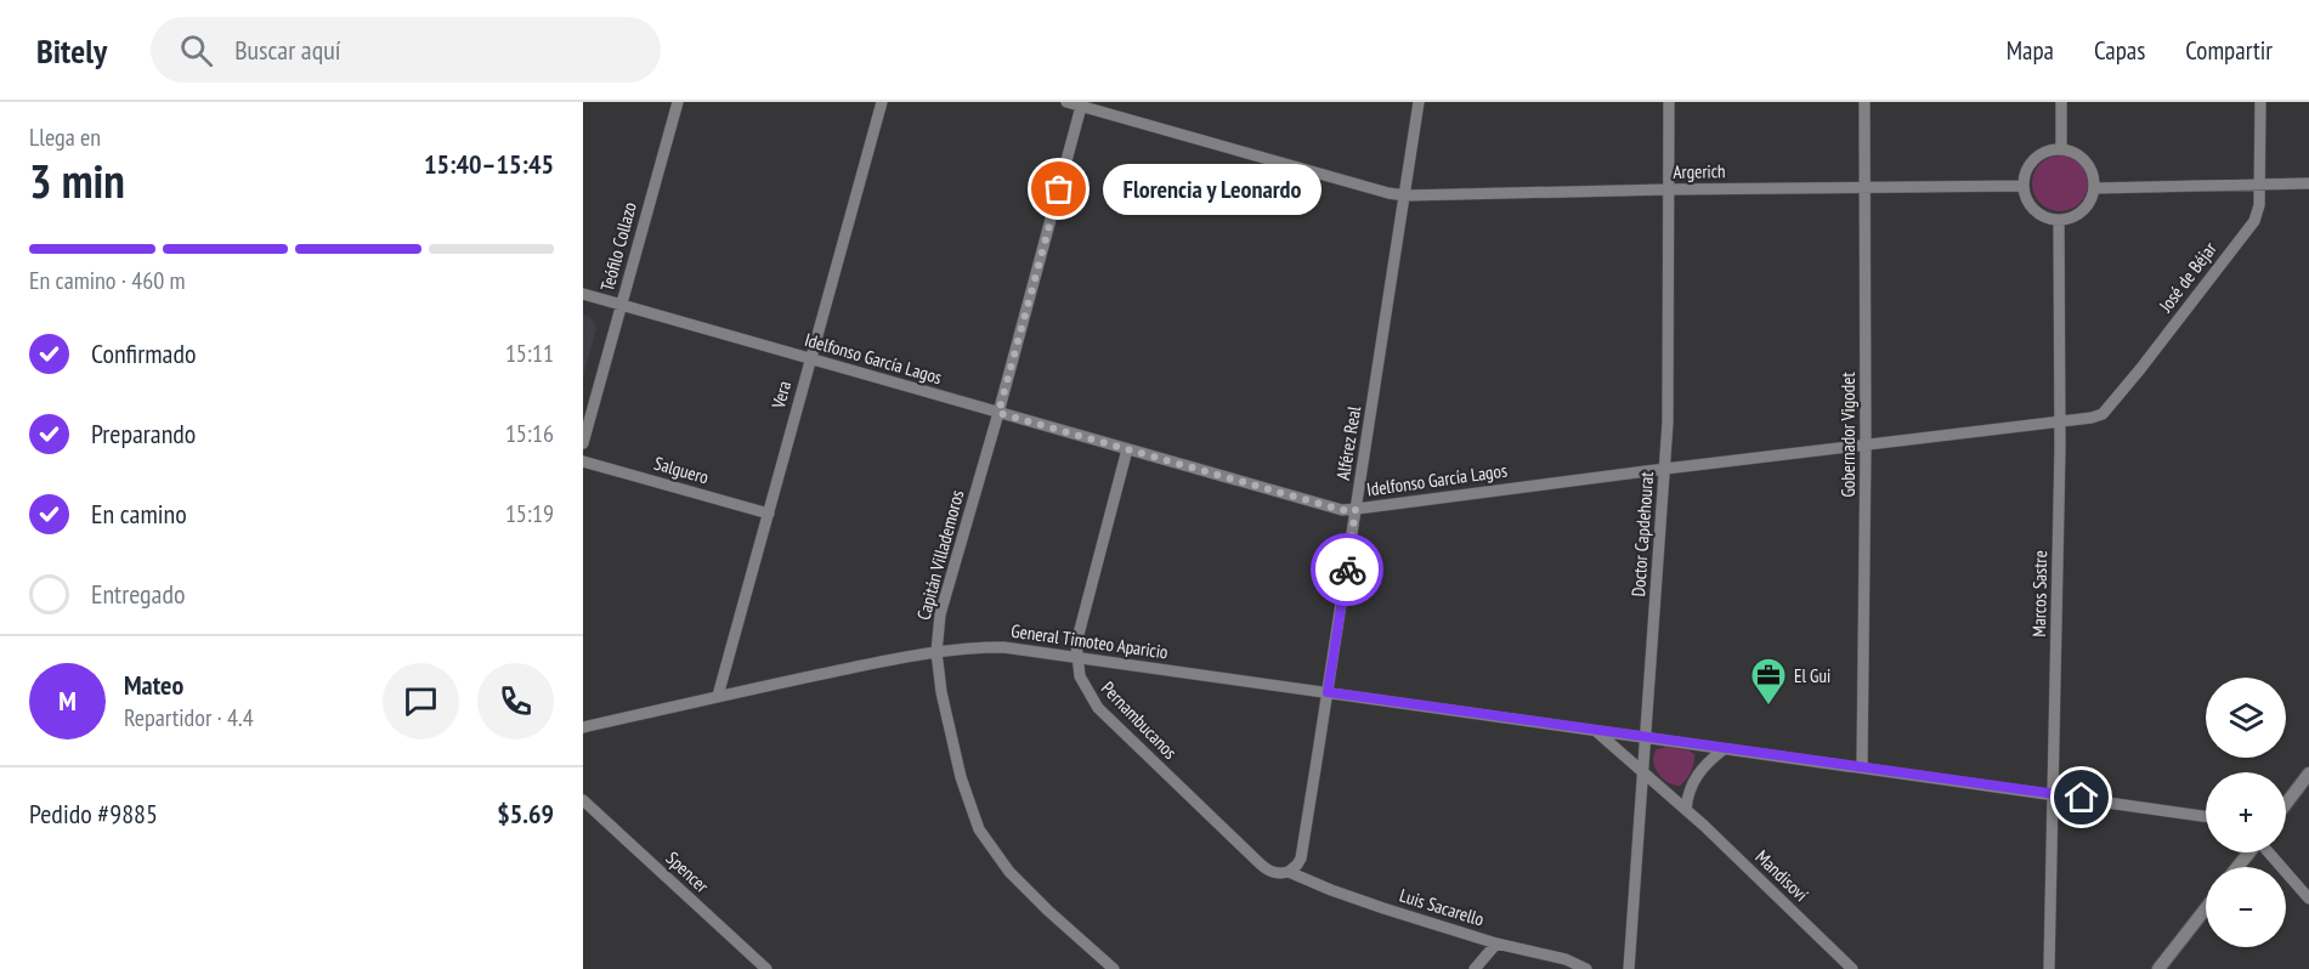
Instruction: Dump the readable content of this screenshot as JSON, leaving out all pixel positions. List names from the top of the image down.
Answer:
{
  "streets": {
    "street": [
      "Argerich",
      "Teófilo Collazo",
      "José de Béjar",
      "Idelfonso García Lagos",
      "Vera",
      "Gobernador Vigodet",
      "Alférez Real",
      "Salguero",
      "Doctor Capdehourat",
      "Capitán Villademoros",
      "Marcos Sastre",
      "General Timoteo Aparicio",
      "Pernambucanos",
      "Spencer",
      "Mandisoví",
      "Luis Sacarello"
    ]
  },
  "crossings": [
    ["Argerich", "Gobernador Vigodet"],
    ["Argerich", "Alférez Real"],
    ["Argerich", "Doctor Capdehourat"],
    ["Argerich", "Capitán Villademoros"],
    ["Argerich", "Marcos Sastre"],
    ["Teófilo Collazo", "Idelfonso García Lagos"],
    ["José de Béjar", "Idelfonso García Lagos"],
    ["José de Béjar", "Marcos Sastre"],
    ["Idelfonso García Lagos", "Vera"],
    ["Idelfonso García Lagos", "Gobernador Vigodet"],
    ["Idelfonso García Lagos", "Alférez Real"],
    ["Idelfonso García Lagos", "Doctor Capdehourat"],
    ["Idelfonso García Lagos", "Capitán Villademoros"],
    ["Idelfonso García Lagos", "Marcos Sastre"],
    ["Idelfonso García Lagos", "Pernambucanos"],
    ["Vera", "Salguero"],
    ["Vera", "General Timoteo Aparicio"],
    ["Gobernador Vigodet", "General Timoteo Aparicio"],
    ["Alférez Real", "General Timoteo Aparicio"],
    ["Alférez Real", "Pernambucanos"],
    ["Alférez Real", "Luis Sacarello"],
    ["Doctor Capdehourat", "General Timoteo Aparicio"],
    ["Doctor Capdehourat", "Mandisoví"],
    ["Capitán Villademoros", "General Timoteo Aparicio"],
    ["Marcos Sastre", "General Timoteo Aparicio"],
    ["General Timoteo Aparicio", "Pernambucanos"],
    ["Pernambucanos", "Luis Sacarello"]
  ],
  "places": {
    "other": ["Florencia y Leonardo"],
    "office": ["El Gui"]
  },
  "page": {
    "header": "Bitely",
    "search": "Buscar aquí",
    "nav": ["Mapa", "Capas", "Compartir"],
    "heading": ["3 min", "Llega en", "15:40–15:45"],
    "panel": [
      "Mateo",
      "Repartidor · 4.4",
      "Pedido #9885",
      "$5.69"
    ],
    "bubble": "Florencia y Leonardo",
    "bar": "En camino · 460 m",
    "list": [
      ["Confirmado", "15:11"],
      ["Preparando", "15:16"],
      ["En camino", "15:19"],
      "Entregado"
    ],
    "round": "M",
    "map_buttons": ["+", "−"]
  }
}
